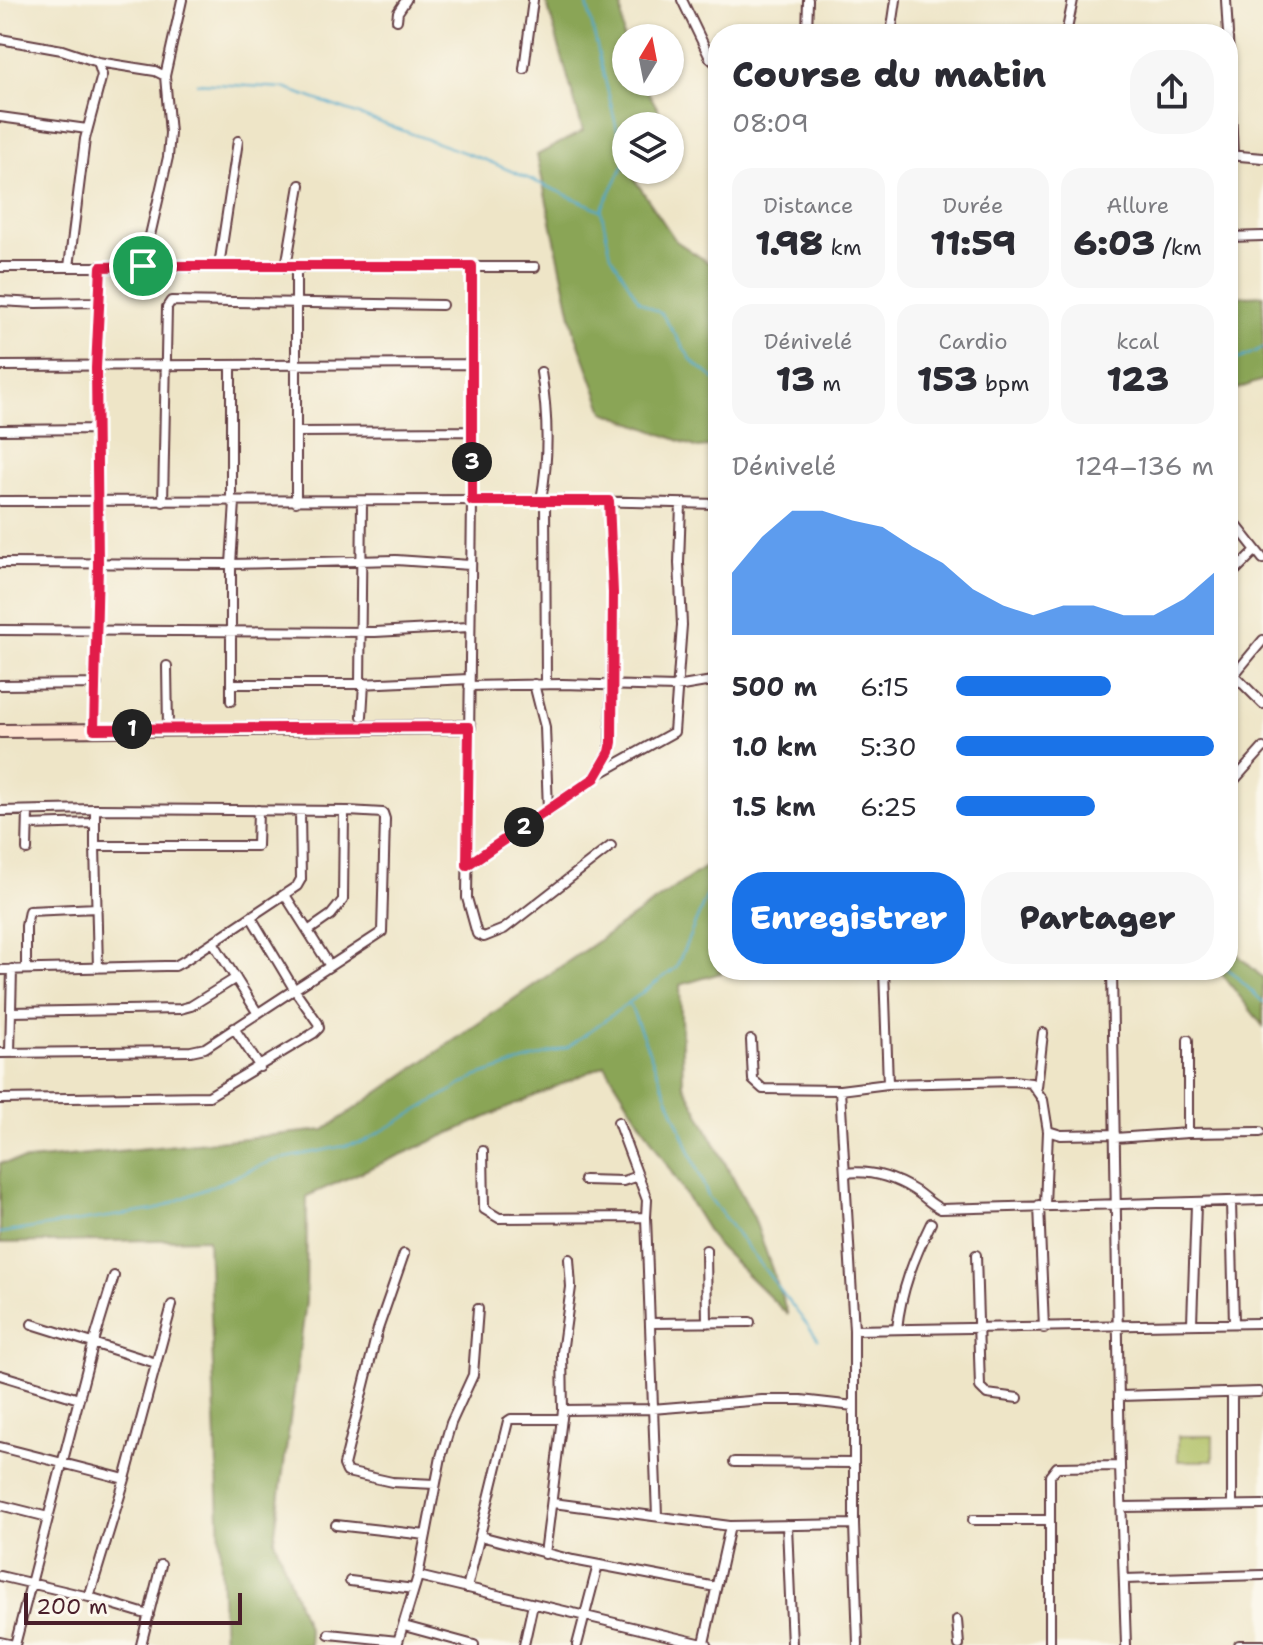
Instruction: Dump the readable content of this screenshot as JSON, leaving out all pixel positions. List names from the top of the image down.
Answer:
{
  "scale_bar": "200 m",
  "north": "top",
  "page": {
    "heading": ["Course du matin", "08:09"],
    "stats": [
      ["Distance", "1.98 km"],
      ["Durée", "11:59"],
      ["Allure", "6:03 /km"],
      ["Dénivelé", "13 m"],
      ["Cardio", "153 bpm"],
      ["kcal", "123"]
    ],
    "chart": ["Dénivelé", "124–136 m"],
    "pins": ["3", "1", "2"],
    "list": [
      {
        "name": "500 m",
        "note": "6:15"
      },
      {
        "name": "1.0 km",
        "note": "5:30"
      },
      {
        "name": "1.5 km",
        "note": "6:25"
      }
    ],
    "buttons": ["Enregistrer", "Partager"],
    "scale": "200 m"
  }
}
